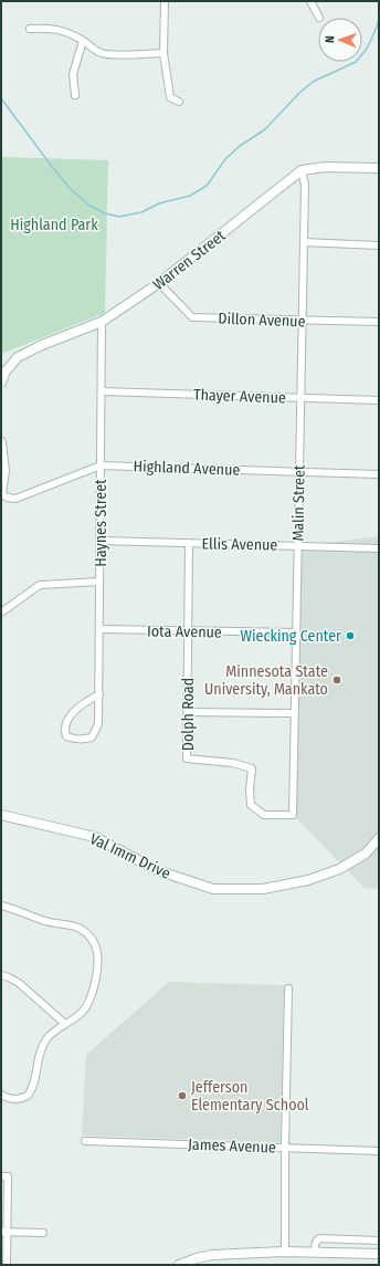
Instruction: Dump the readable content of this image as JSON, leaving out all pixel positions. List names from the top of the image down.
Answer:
{
  "streets": {
    "street": [
      "Warren Street",
      "Dillon Avenue",
      "Thayer Avenue",
      "Highland Avenue",
      "Malin Street",
      "Haynes Street",
      "Ellis Avenue",
      "Iota Avenue",
      "Dolph Road",
      "Val Imm Drive",
      "James Avenue"
    ]
  },
  "crossings": [
    ["Warren Street", "Dillon Avenue"],
    ["Warren Street", "Malin Street"],
    ["Warren Street", "Haynes Street"],
    ["Dillon Avenue", "Malin Street"],
    ["Thayer Avenue", "Malin Street"],
    ["Thayer Avenue", "Haynes Street"],
    ["Highland Avenue", "Malin Street"],
    ["Highland Avenue", "Haynes Street"],
    ["Malin Street", "Ellis Avenue"],
    ["Malin Street", "Iota Avenue"],
    ["Malin Street", "Dolph Road"],
    ["Haynes Street", "Ellis Avenue"],
    ["Haynes Street", "Iota Avenue"],
    ["Ellis Avenue", "Dolph Road"],
    ["Iota Avenue", "Dolph Road"]
  ],
  "parks": ["Highland Park"],
  "places": ["Wiecking Center", "Minnesota State University, Mankato", "Jefferson Elementary School"],
  "north": "left"
}
